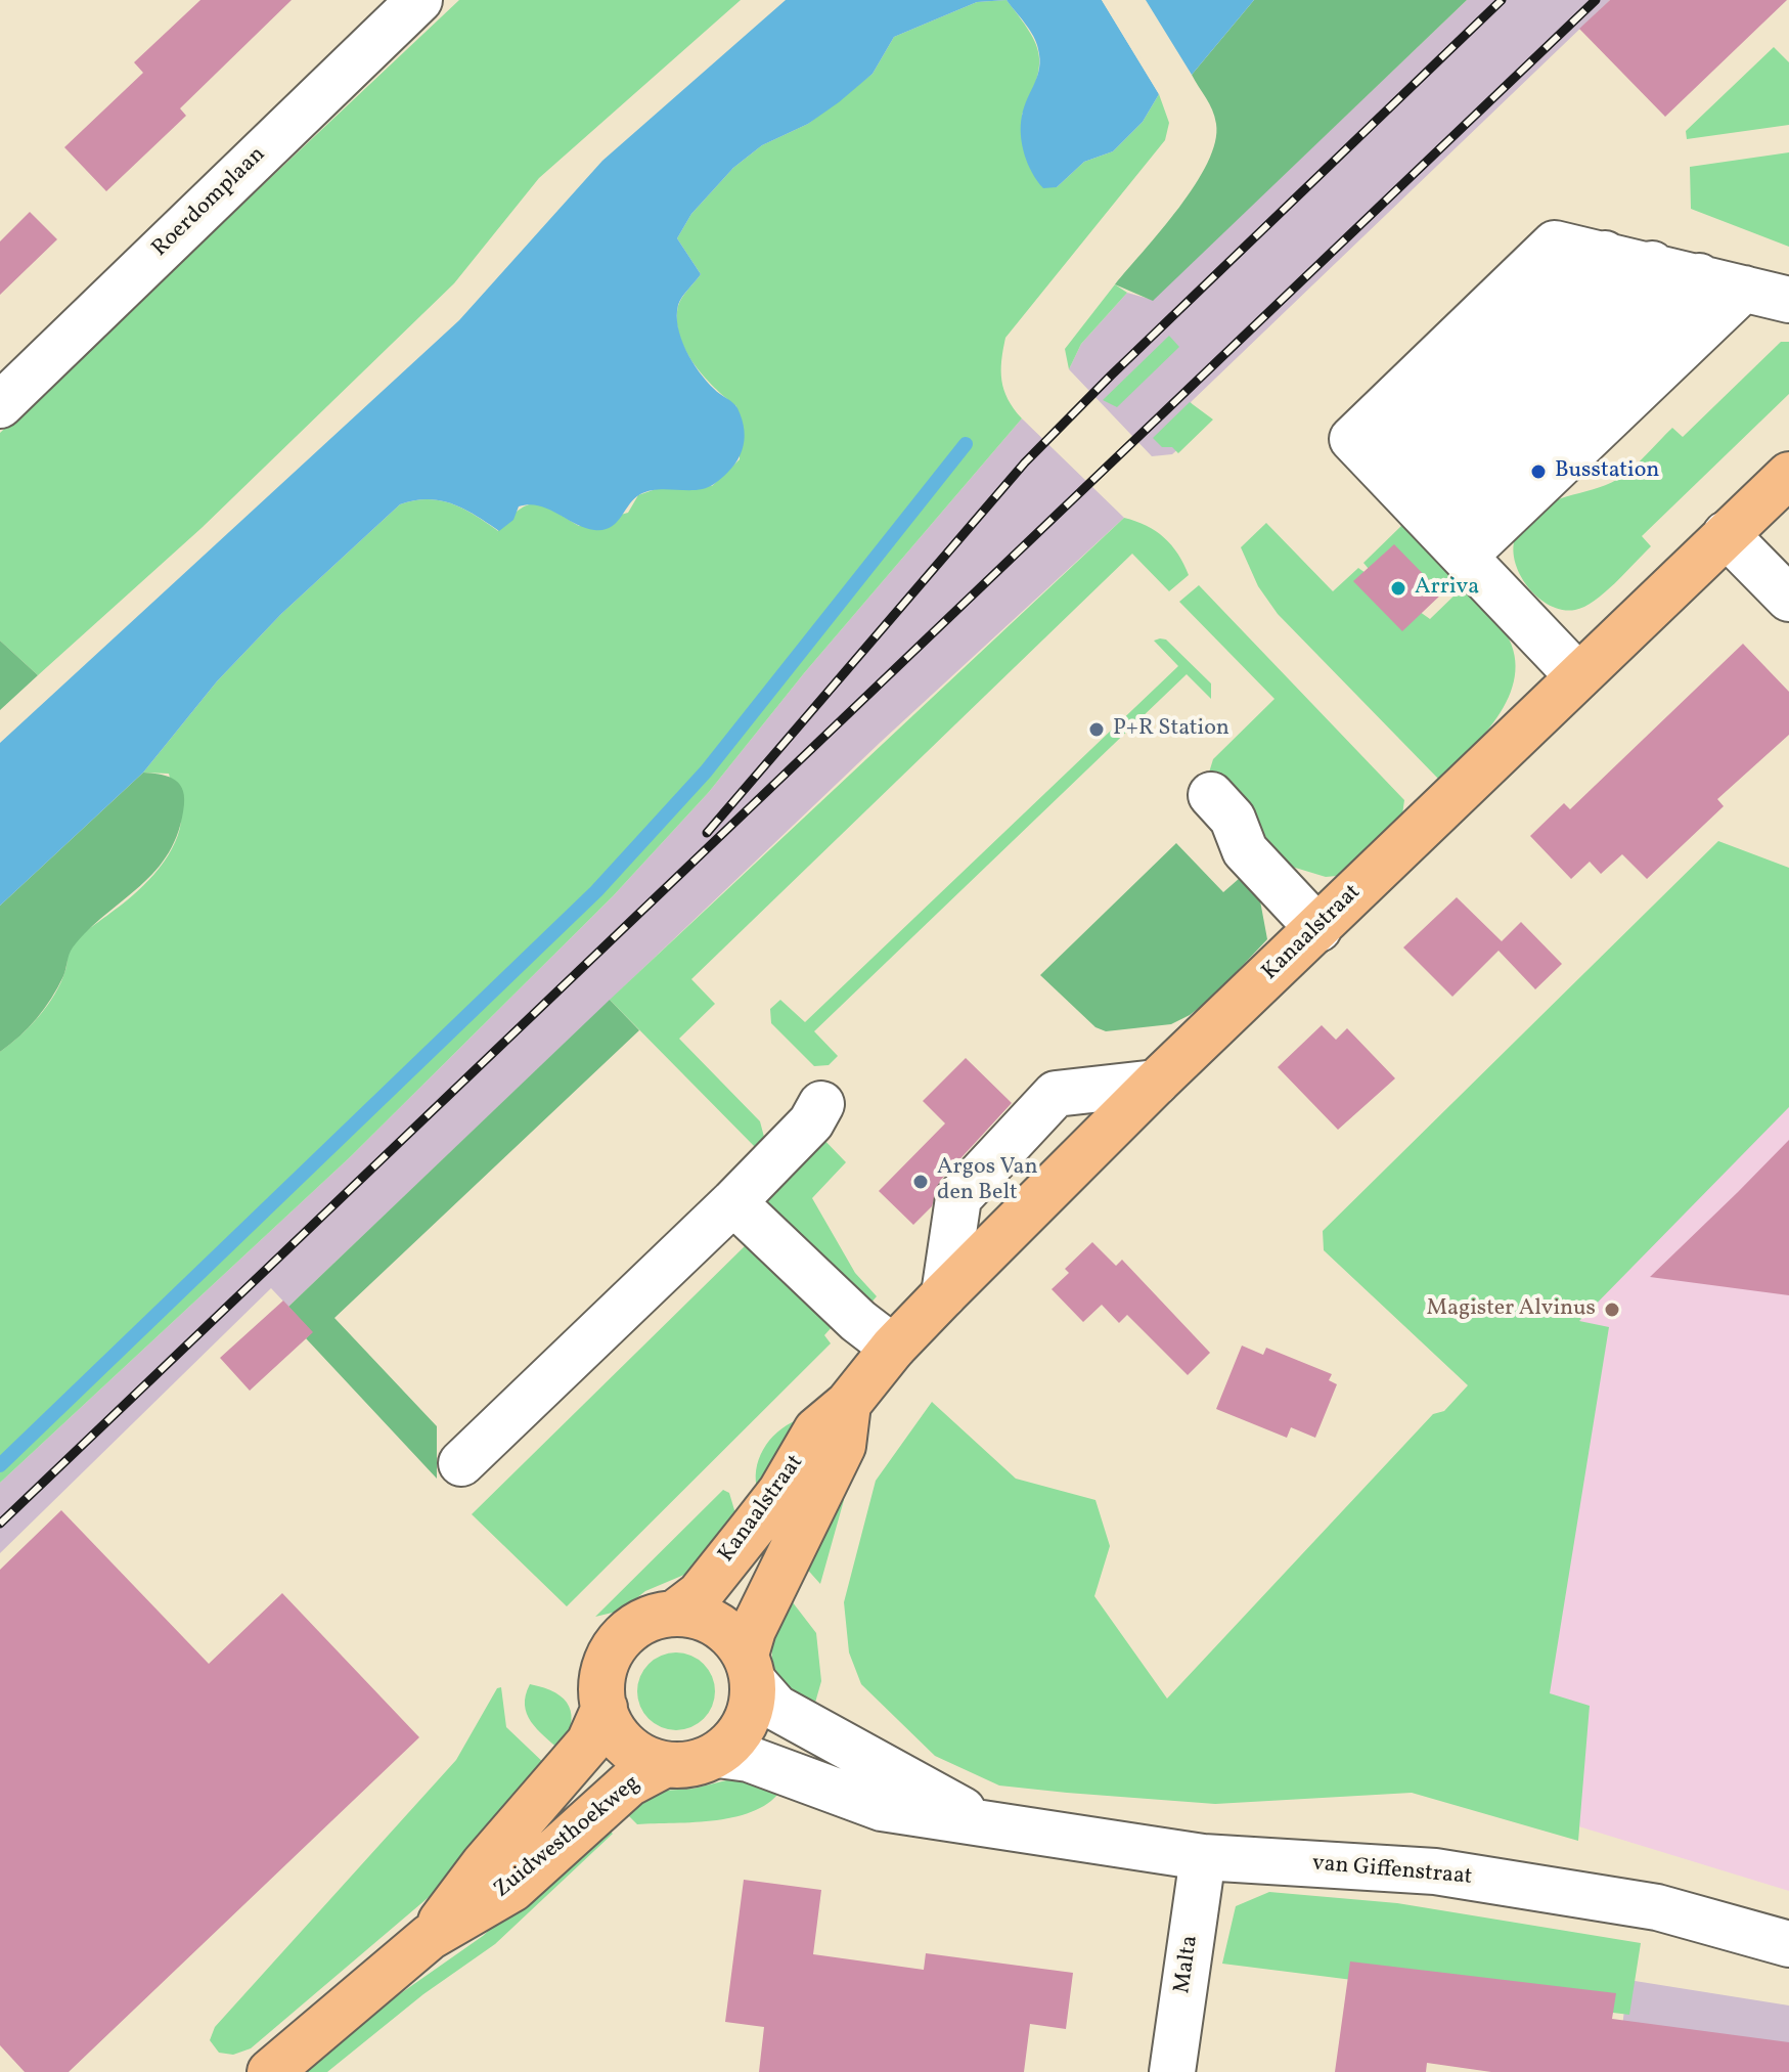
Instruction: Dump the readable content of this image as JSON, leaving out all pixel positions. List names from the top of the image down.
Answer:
{
  "streets": {
    "main road": ["Kanaalstraat", "Zuidwesthoekweg"],
    "street": ["Roerdomplaan", "van Giffenstraat", "Malta"]
  },
  "crossings": [
    ["Kanaalstraat", "Zuidwesthoekweg"],
    ["Kanaalstraat", "van Giffenstraat"],
    ["Zuidwesthoekweg", "van Giffenstraat"],
    ["van Giffenstraat", "Malta"]
  ],
  "places": [
    "Busstation",
    "Arriva",
    "P+R Station",
    "Argos Van den Belt",
    "Magister Alvinus"
  ]
}
